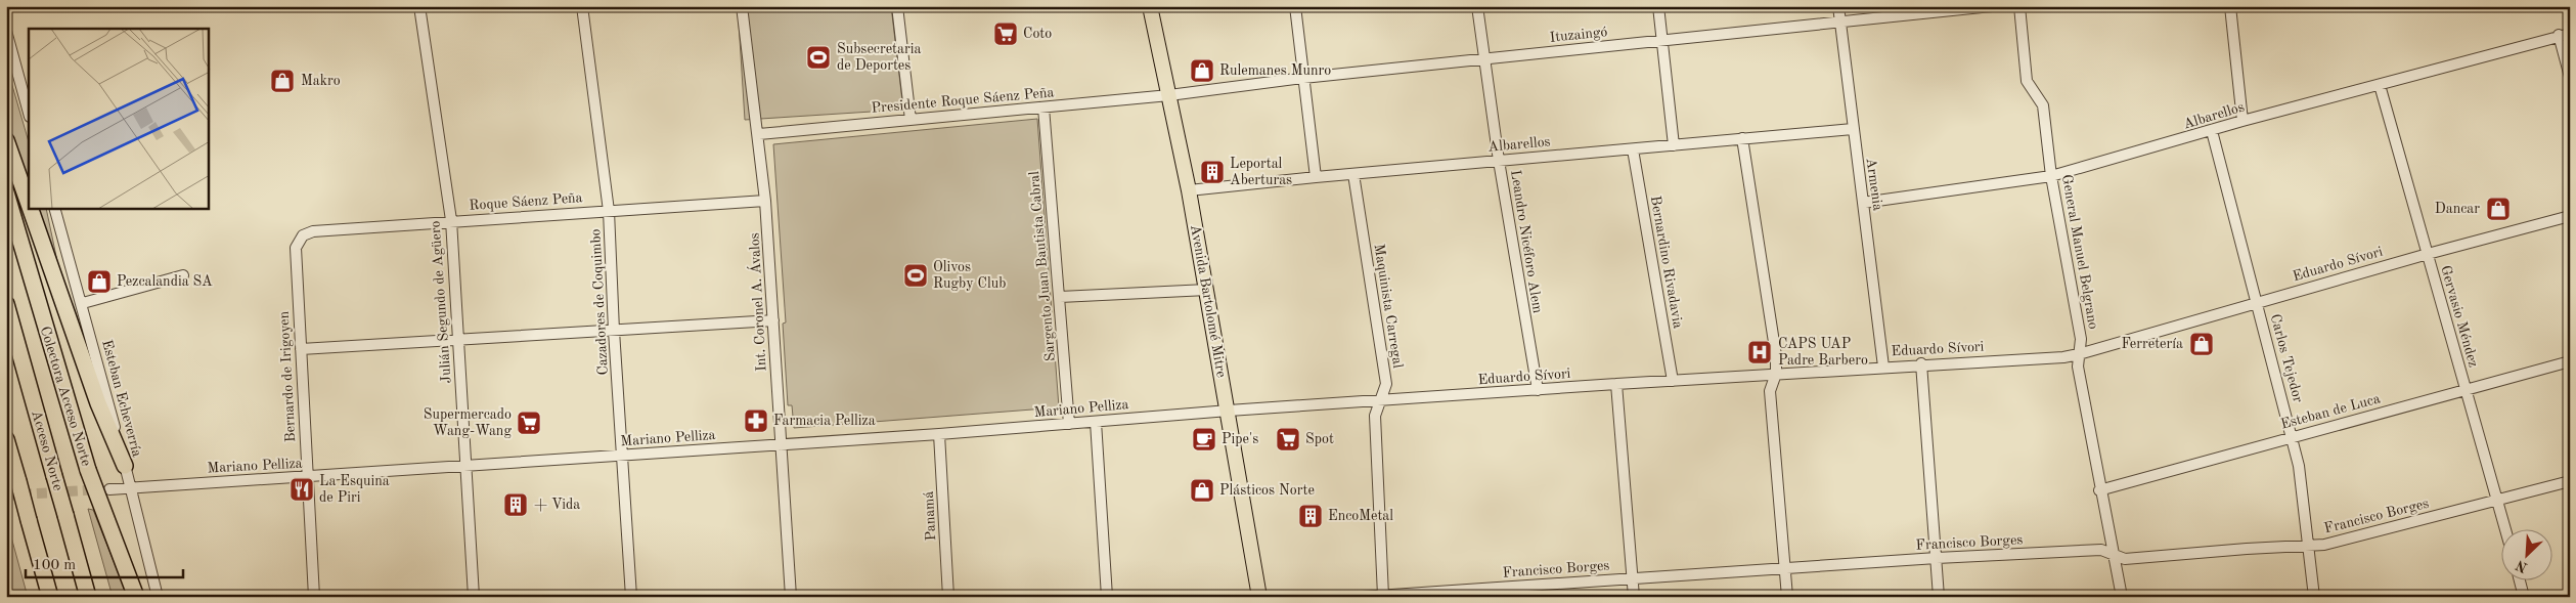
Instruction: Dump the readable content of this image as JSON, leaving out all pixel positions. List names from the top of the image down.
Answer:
{
  "streets": {
    "highway": ["Colectora Acceso Norte", "Acceso Norte"],
    "main road": ["Avenida Bartolomé Mitre"],
    "street": [
      "Ituzaingó",
      "Presidente Roque Sáenz Peña",
      "Albarellos",
      "Armenia",
      "Roque Sáenz Peña",
      "Leandro Nicéforo Alem",
      "General Manuel Belgrano",
      "Bernardino Rivadavia",
      "Eduardo Sívori",
      "Sargento Juan Bautista Cabral",
      "Julián Segundo de Agüero",
      "Cazadores de Coquimbo",
      "Int. Coronel A. Ávalos",
      "Maquinista Carregal",
      "Gervasio Méndez",
      "Carlos Tejedor",
      "Bernardo de Irigoyen",
      "Esteban Echeverría",
      "Mariano Pelliza",
      "Esteban de Luca",
      "Panamá",
      "Francisco Borges"
    ]
  },
  "crossings": [
    ["Ituzaingó", "Presidente Roque Sáenz Peña"],
    ["Ituzaingó", "Armenia"],
    ["Ituzaingó", "Leandro Nicéforo Alem"],
    ["Ituzaingó", "Avenida Bartolomé Mitre"],
    ["Presidente Roque Sáenz Peña", "Sargento Juan Bautista Cabral"],
    ["Presidente Roque Sáenz Peña", "Avenida Bartolomé Mitre"],
    ["Presidente Roque Sáenz Peña", "Int. Coronel A. Ávalos"],
    ["Albarellos", "Armenia"],
    ["Albarellos", "Leandro Nicéforo Alem"],
    ["Albarellos", "General Manuel Belgrano"],
    ["Albarellos", "Bernardino Rivadavia"],
    ["Albarellos", "Avenida Bartolomé Mitre"],
    ["Albarellos", "Maquinista Carregal"],
    ["Albarellos", "Gervasio Méndez"],
    ["Albarellos", "Carlos Tejedor"],
    ["Armenia", "Eduardo Sívori"],
    ["Roque Sáenz Peña", "Julián Segundo de Agüero"],
    ["Roque Sáenz Peña", "Cazadores de Coquimbo"],
    ["Roque Sáenz Peña", "Int. Coronel A. Ávalos"],
    ["Roque Sáenz Peña", "Bernardo de Irigoyen"],
    ["Leandro Nicéforo Alem", "Eduardo Sívori"],
    ["General Manuel Belgrano", "Eduardo Sívori"],
    ["General Manuel Belgrano", "Esteban de Luca"],
    ["General Manuel Belgrano", "Francisco Borges"],
    ["Bernardino Rivadavia", "Eduardo Sívori"],
    ["Eduardo Sívori", "Avenida Bartolomé Mitre"],
    ["Eduardo Sívori", "Maquinista Carregal"],
    ["Eduardo Sívori", "Gervasio Méndez"],
    ["Eduardo Sívori", "Carlos Tejedor"],
    ["Eduardo Sívori", "Mariano Pelliza"],
    ["Sargento Juan Bautista Cabral", "Mariano Pelliza"],
    ["Avenida Bartolomé Mitre", "Mariano Pelliza"],
    ["Julián Segundo de Agüero", "Mariano Pelliza"],
    ["Cazadores de Coquimbo", "Mariano Pelliza"],
    ["Int. Coronel A. Ávalos", "Mariano Pelliza"],
    ["Maquinista Carregal", "Francisco Borges"],
    ["Gervasio Méndez", "Esteban de Luca"],
    ["Gervasio Méndez", "Francisco Borges"],
    ["Carlos Tejedor", "Esteban de Luca"],
    ["Carlos Tejedor", "Francisco Borges"],
    ["Bernardo de Irigoyen", "Mariano Pelliza"],
    ["Esteban Echeverría", "Mariano Pelliza"],
    ["Mariano Pelliza", "Panamá"]
  ],
  "places": {
    "supermarket": ["Coto", "Supermercado Wang-Wang", "Spot"],
    "sports": ["Subsecretaria de Deportes", "Olivos Rugby Club"],
    "shop": [
      "Rulemanes Munro",
      "Makro",
      "Dancar",
      "Pezcalandia SA",
      "Ferretería",
      "Plásticos Norte"
    ],
    "building": ["Leportal Aberturas", "+ Vida", "EncoMetal"],
    "hospital": ["CAPS UAP Padre Barbero"],
    "pharmacy": ["Farmacia Pelliza"],
    "cafe": ["Pipe's"],
    "restaurant": ["La Esquina de Piri"]
  },
  "scale_bar": "100 m",
  "north": "bottom left"
}
